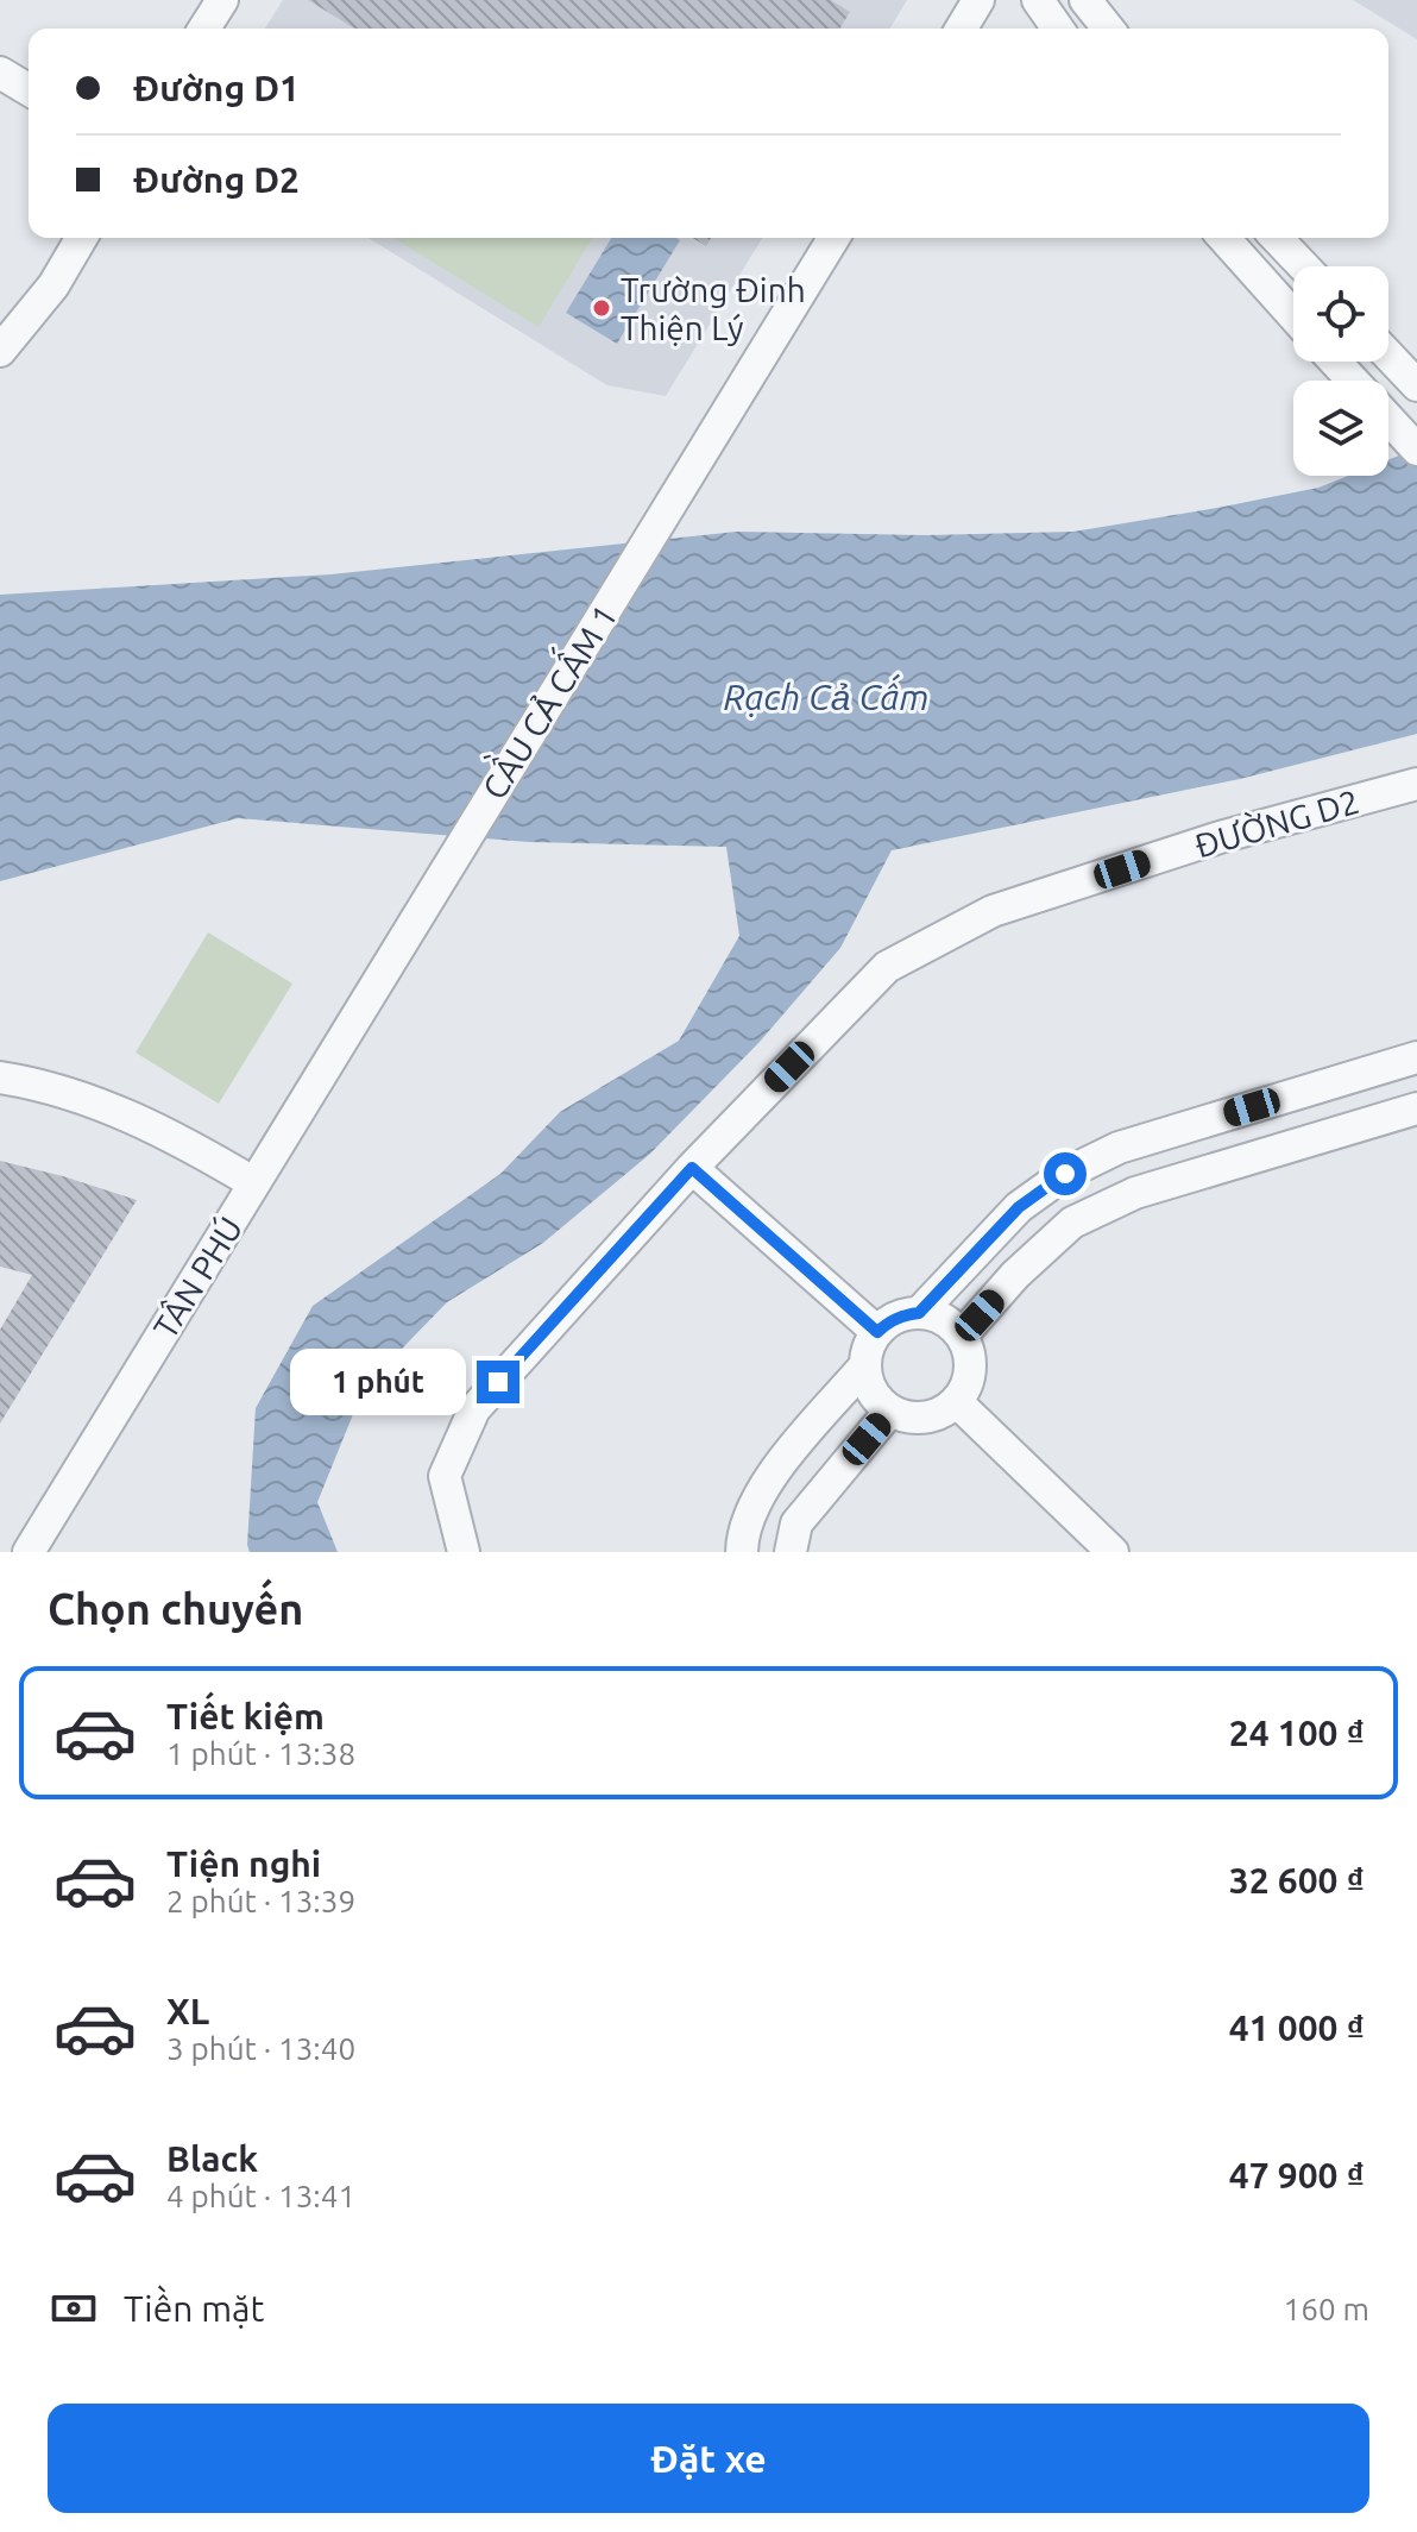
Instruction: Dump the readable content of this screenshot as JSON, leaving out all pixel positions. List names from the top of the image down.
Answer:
{
  "streets": {
    "street": ["CẦU CẢ CẤM 1", "ĐƯỜNG D2", "TÂN PHÚ"]
  },
  "crossings": [
    ["CẦU CẢ CẤM 1", "TÂN PHÚ"]
  ],
  "water": ["Rạch Cả Cấm"],
  "places": ["Trường Đinh Thiện Lý"],
  "page": {
    "banner": ["Đường D1", "Đường D2"],
    "bubble": "1 phút",
    "heading": "Chọn chuyến",
    "list": [
      {
        "name": "Tiết kiệm",
        "note": "1 phút · 13:38",
        "value": "24 100 ₫"
      },
      {
        "name": "Tiện nghi",
        "note": "2 phút · 13:39",
        "value": "32 600 ₫"
      },
      {
        "name": "XL",
        "note": "3 phút · 13:40",
        "value": "41 000 ₫"
      },
      {
        "name": "Black",
        "note": "4 phút · 13:41",
        "value": "47 900 ₫"
      }
    ],
    "pay": ["Tiền mặt", "160 m"],
    "buttons": "Đặt xe"
  }
}
